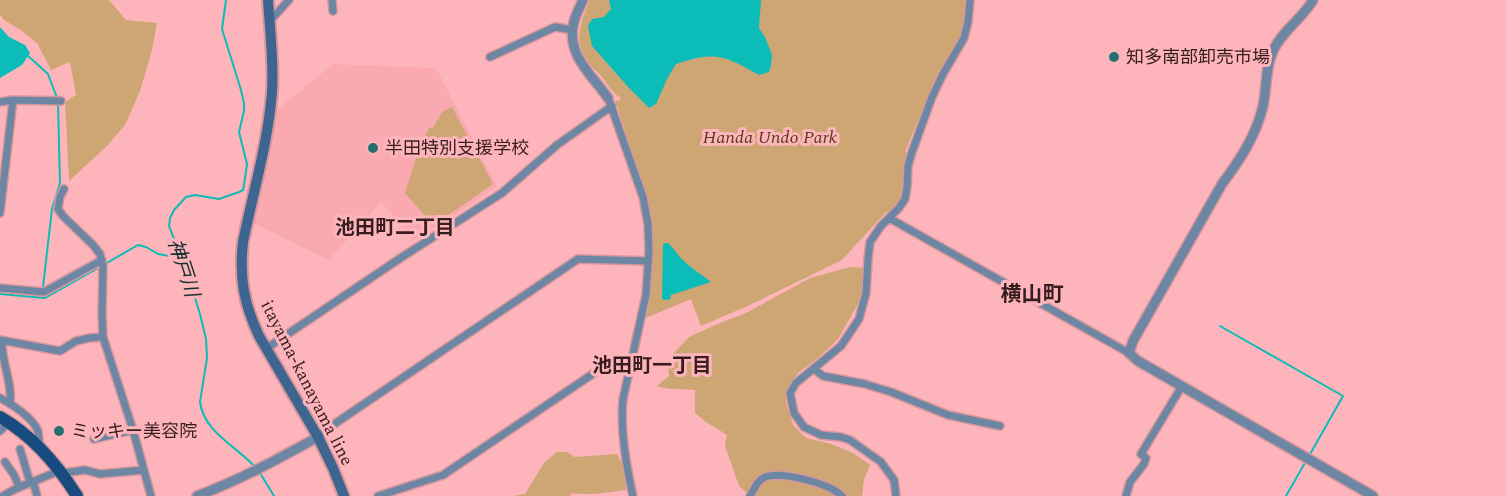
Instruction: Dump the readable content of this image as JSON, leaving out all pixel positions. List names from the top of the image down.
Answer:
{
  "streets": {
    "main road": ["itayama-kanayama line"]
  },
  "districts": ["池田町二丁目", "横山町", "池田町一丁目"],
  "water": ["神戸川"],
  "parks": ["Handa Undo Park"],
  "places": ["知多南部卸売市場", "半田特別支援学校", "ミッキー美容院"]
}
